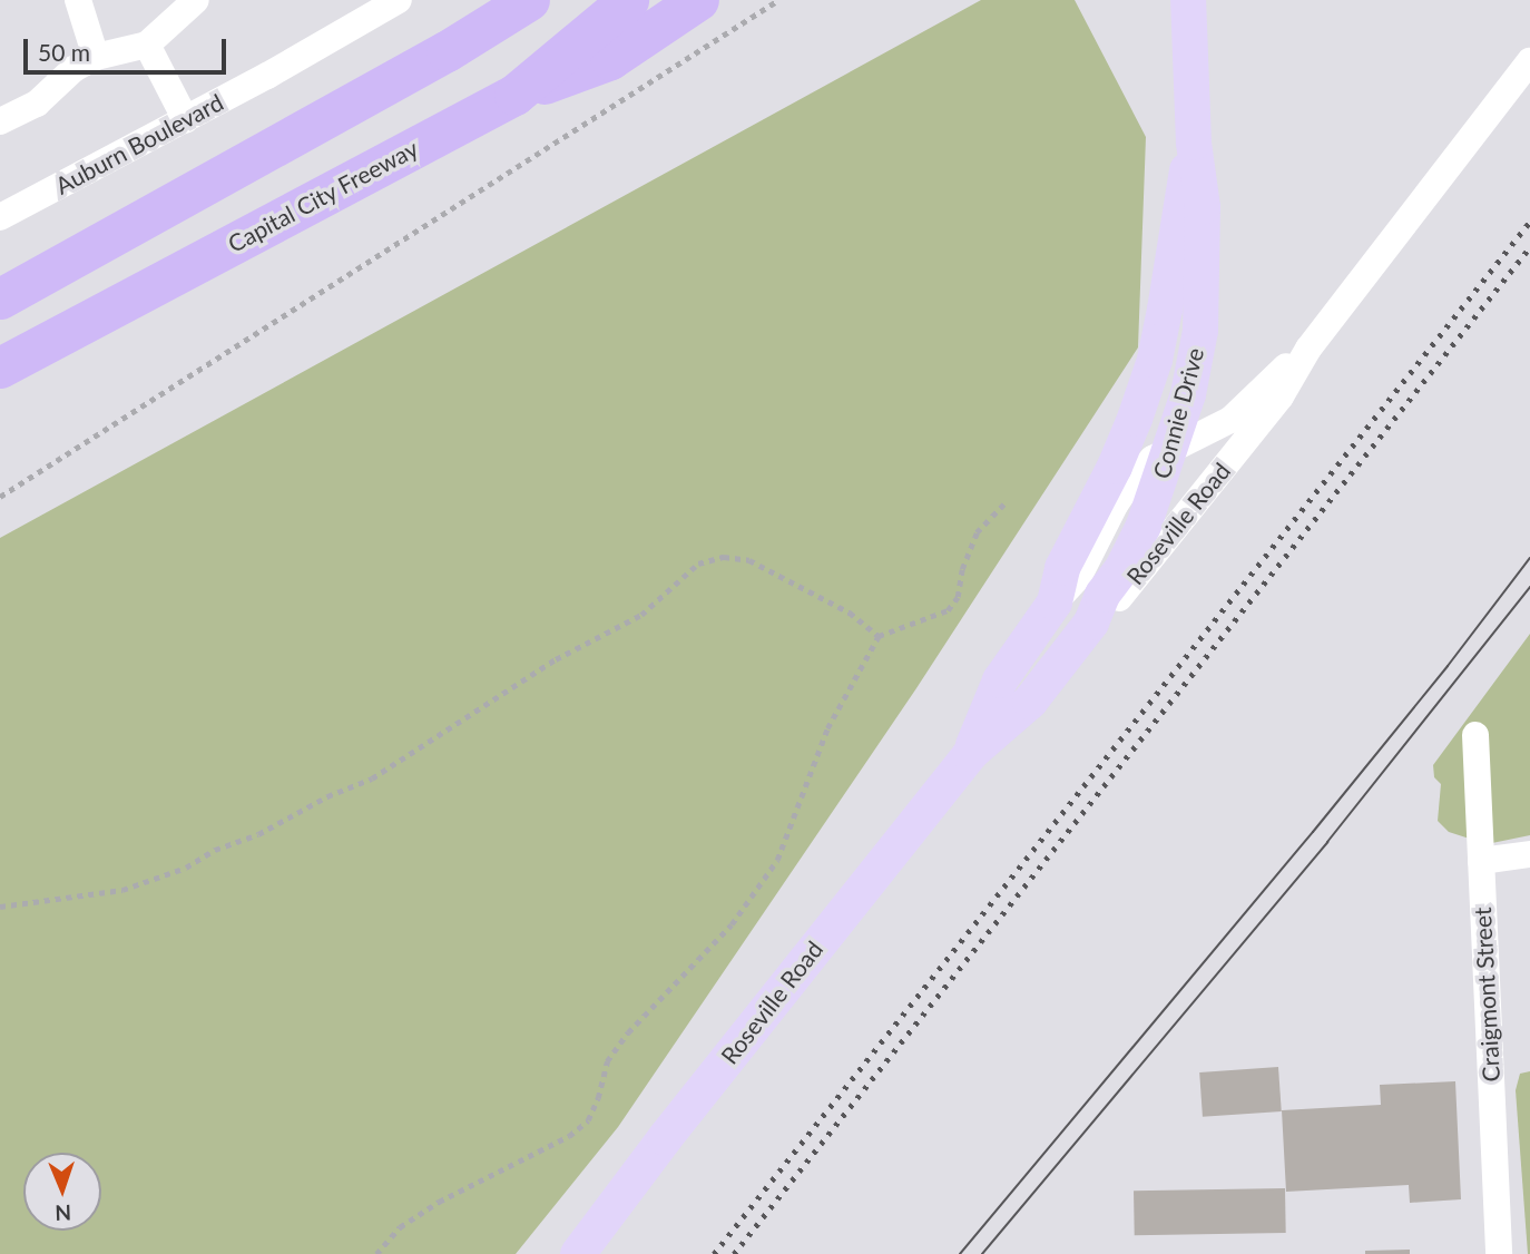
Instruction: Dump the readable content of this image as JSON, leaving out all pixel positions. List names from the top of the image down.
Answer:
{
  "streets": {
    "highway": ["Capital City Freeway"],
    "main road": ["Connie Drive", "Roseville Road"],
    "street": ["Auburn Boulevard", "Craigmont Street"]
  },
  "crossings": [
    ["Connie Drive", "Roseville Road"]
  ],
  "scale_bar": "50 m",
  "north": "bottom"
}
